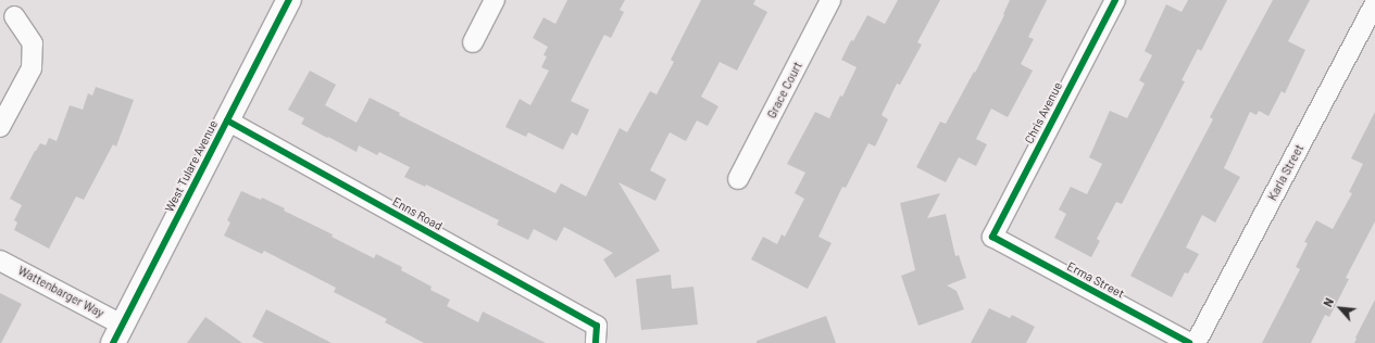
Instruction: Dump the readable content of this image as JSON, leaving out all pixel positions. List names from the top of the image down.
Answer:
{
  "streets": {
    "street": [
      "Grace Court",
      "Chris Avenue",
      "West Tulare Avenue",
      "Karla Street",
      "Enns Road",
      "Erma Street",
      "Wattenbarger Way"
    ]
  },
  "crossings": [
    ["Chris Avenue", "Erma Street"],
    ["West Tulare Avenue", "Enns Road"],
    ["West Tulare Avenue", "Wattenbarger Way"]
  ],
  "north": "top left"
}
